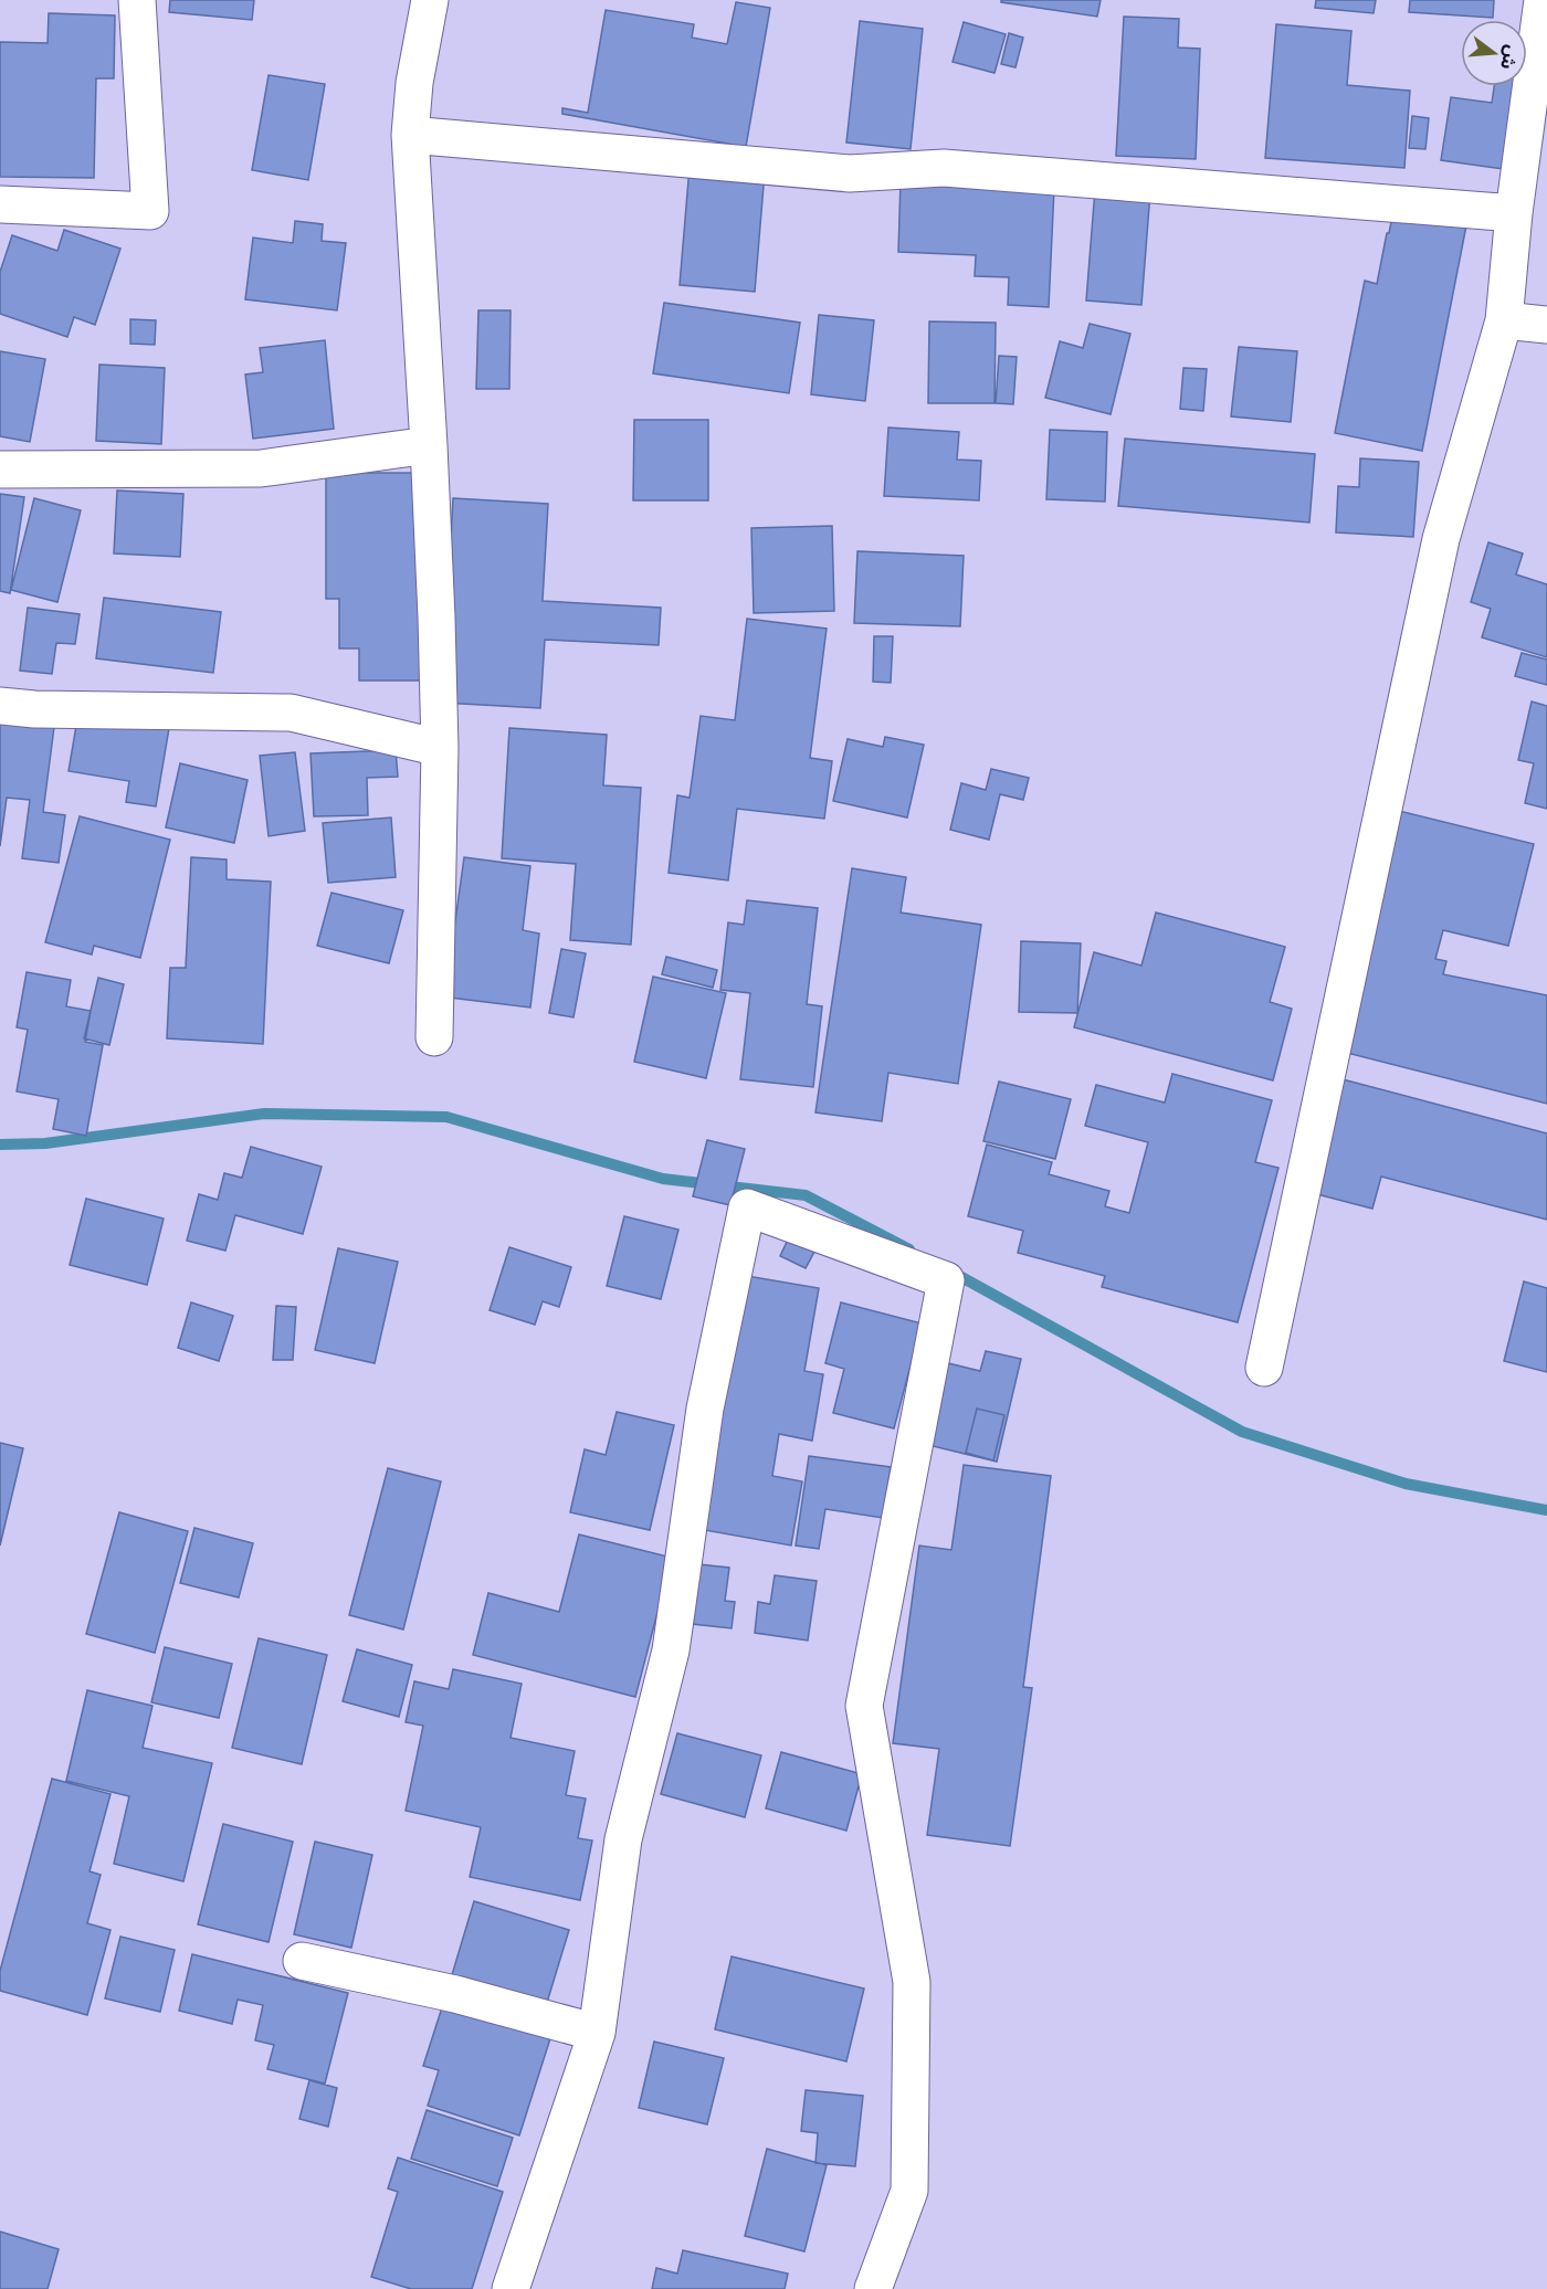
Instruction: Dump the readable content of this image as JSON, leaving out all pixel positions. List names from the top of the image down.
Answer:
{
  "north": "right"
}
